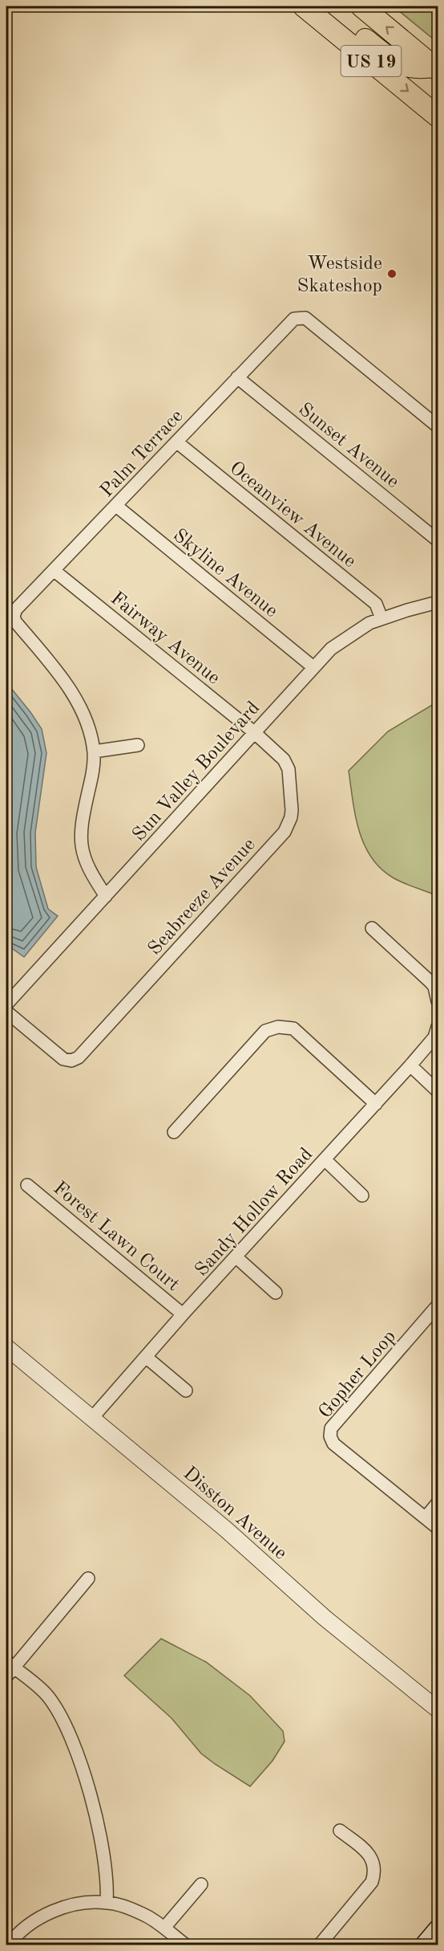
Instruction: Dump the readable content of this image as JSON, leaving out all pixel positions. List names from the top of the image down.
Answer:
{
  "streets": {
    "highway": ["US 19"],
    "street": [
      "Sunset Avenue",
      "Palm Terrace",
      "Oceanview Avenue",
      "Skyline Avenue",
      "Fairway Avenue",
      "Sun Valley Boulevard",
      "Seabreeze Avenue",
      "Sandy Hollow Road",
      "Forest Lawn Court",
      "Gopher Loop",
      "Disston Avenue"
    ]
  },
  "crossings": [
    ["Sunset Avenue", "Palm Terrace"],
    ["Palm Terrace", "Oceanview Avenue"],
    ["Palm Terrace", "Skyline Avenue"],
    ["Palm Terrace", "Fairway Avenue"],
    ["Oceanview Avenue", "Sun Valley Boulevard"],
    ["Skyline Avenue", "Sun Valley Boulevard"],
    ["Fairway Avenue", "Sun Valley Boulevard"],
    ["Fairway Avenue", "Seabreeze Avenue"],
    ["Sun Valley Boulevard", "Seabreeze Avenue"],
    ["Sandy Hollow Road", "Forest Lawn Court"],
    ["Sandy Hollow Road", "Disston Avenue"]
  ],
  "places": ["Westside Skateshop"]
}
